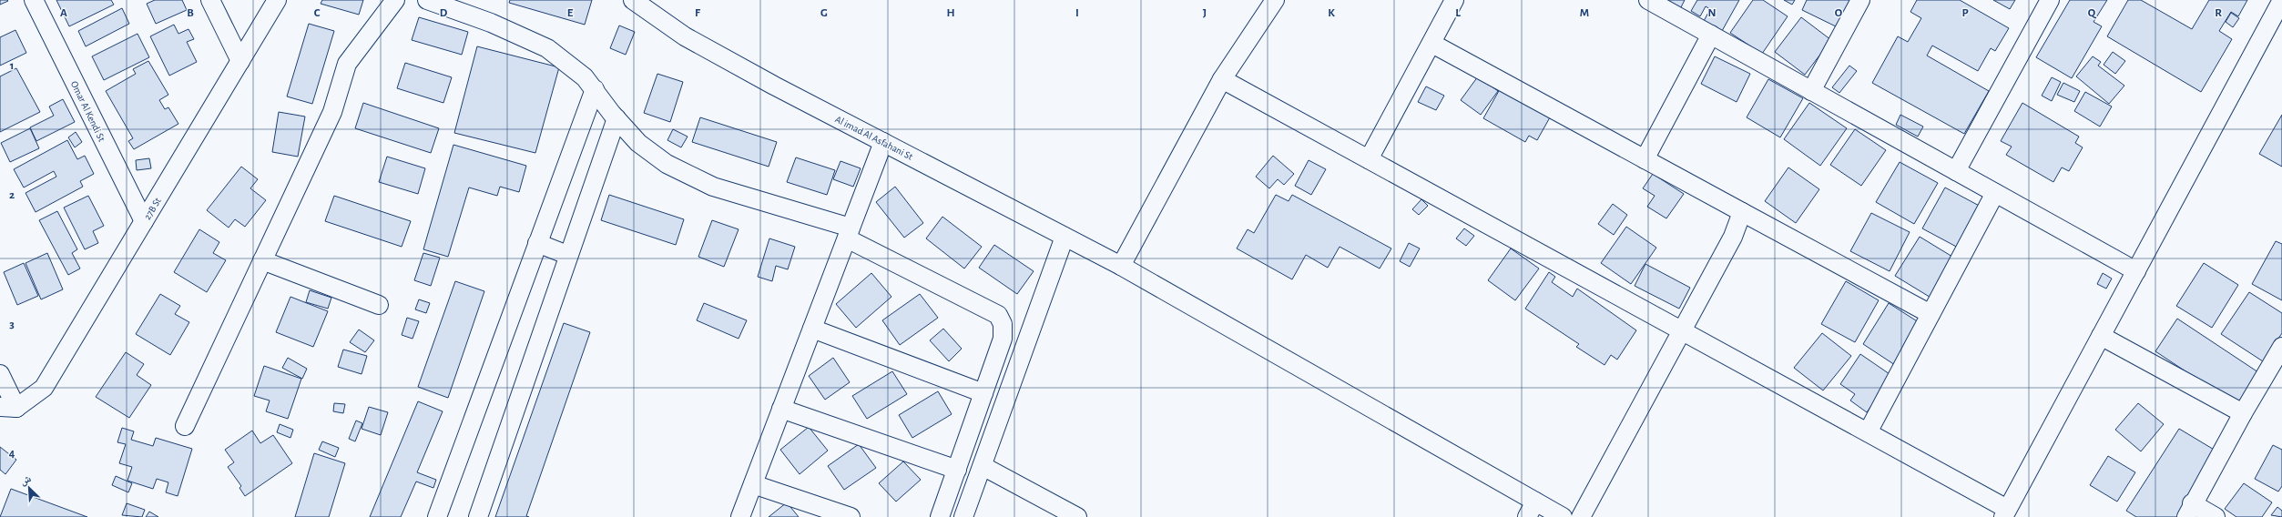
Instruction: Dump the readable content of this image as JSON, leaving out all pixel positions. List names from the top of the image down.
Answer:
{
  "streets": {
    "street": ["Omar Al Kendi St", "Al imad Al Asfahani St", "27B St"]
  },
  "crossings": [
    ["Omar Al Kendi St", "27B St"]
  ],
  "north": "top left",
  "grid": {
    "columns": [
      "A",
      "B",
      "C",
      "D",
      "E",
      "F",
      "G",
      "H",
      "I",
      "J",
      "K",
      "L",
      "M",
      "N",
      "O",
      "P",
      "Q",
      "R"
    ],
    "rows": [
      "1",
      "2",
      "3",
      "4"
    ]
  }
}
